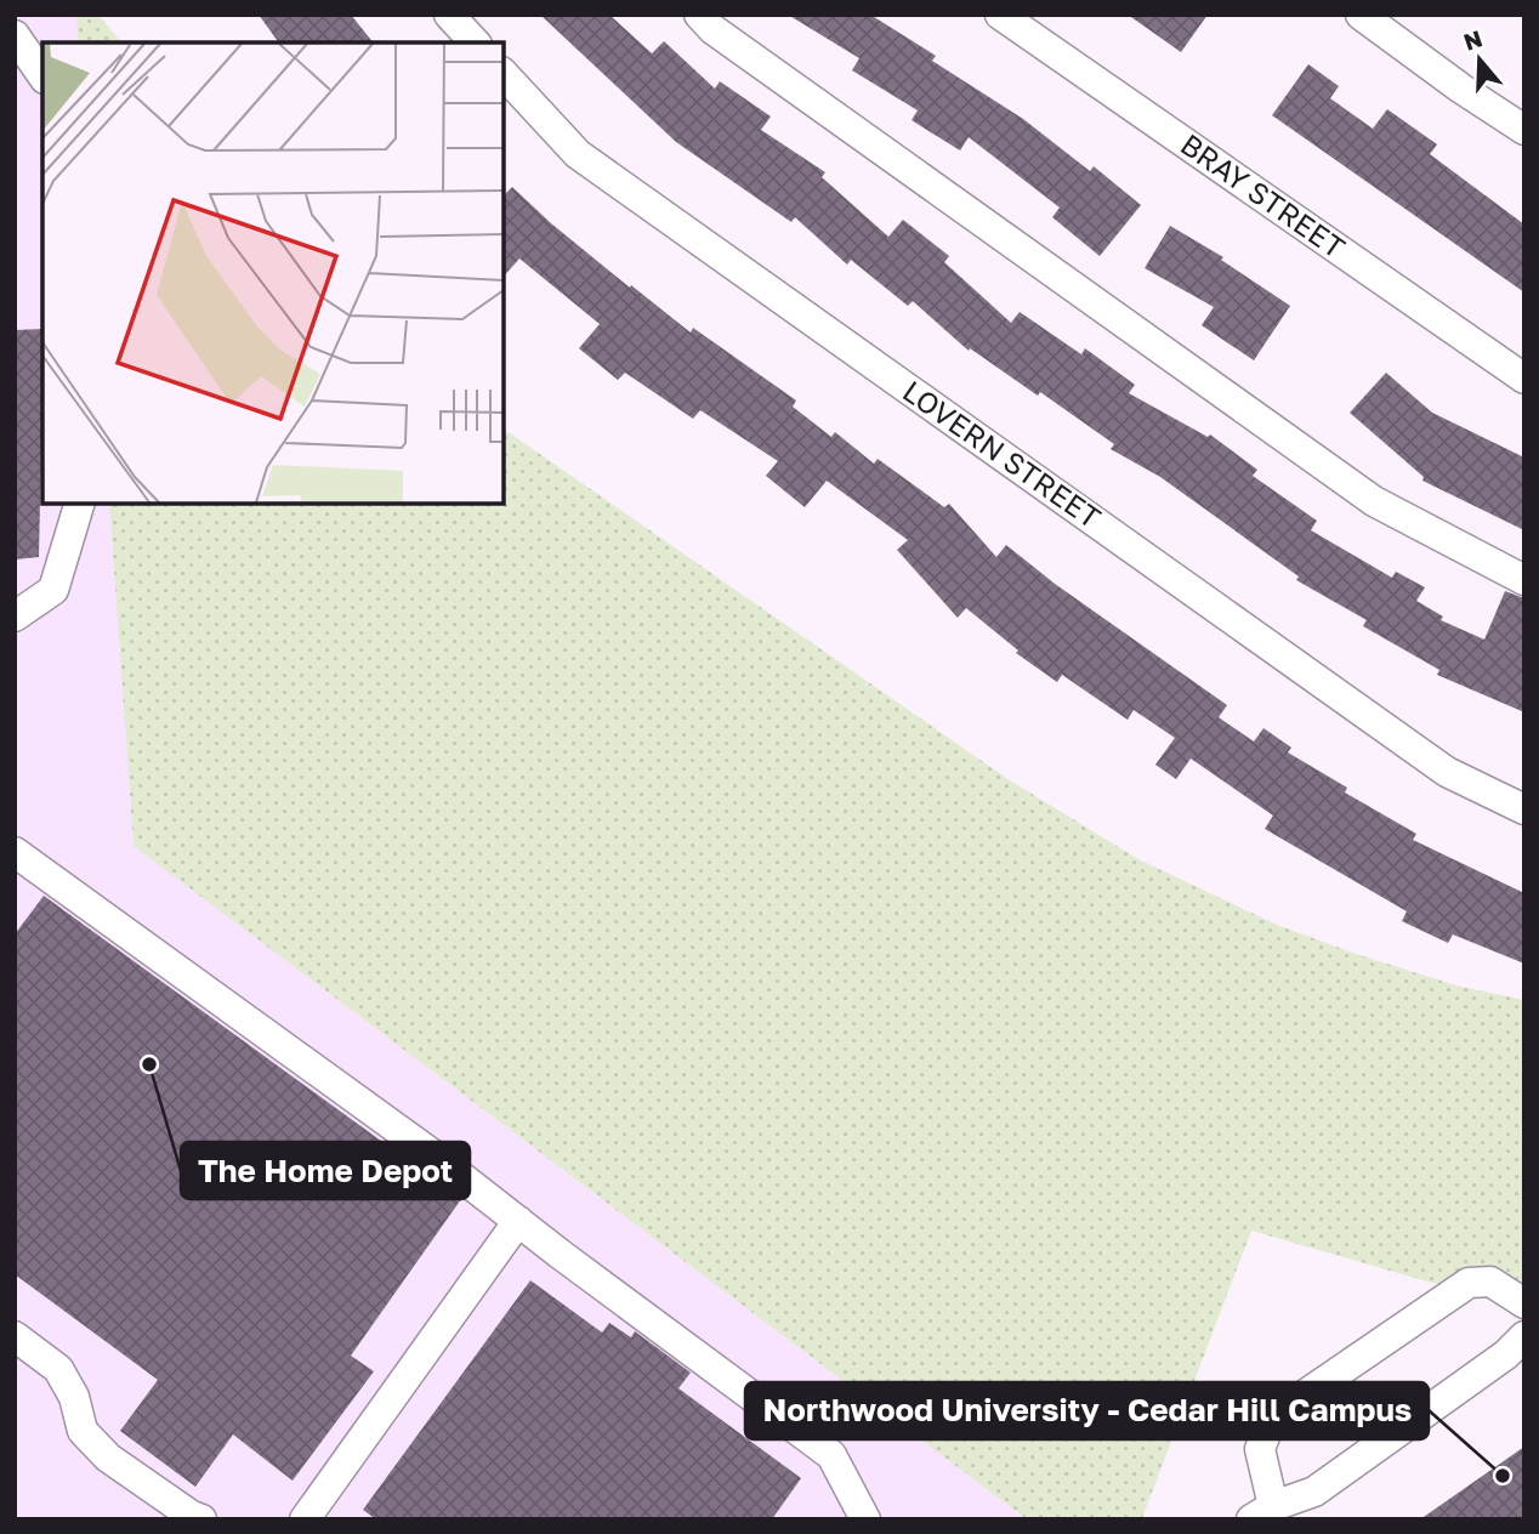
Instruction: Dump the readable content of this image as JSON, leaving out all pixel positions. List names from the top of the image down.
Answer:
{
  "streets": {
    "street": ["BRAY STREET", "LOVERN STREET"]
  },
  "places": ["The Home Depot", "Northwood University - Cedar Hill Campus"],
  "north": "top"
}
